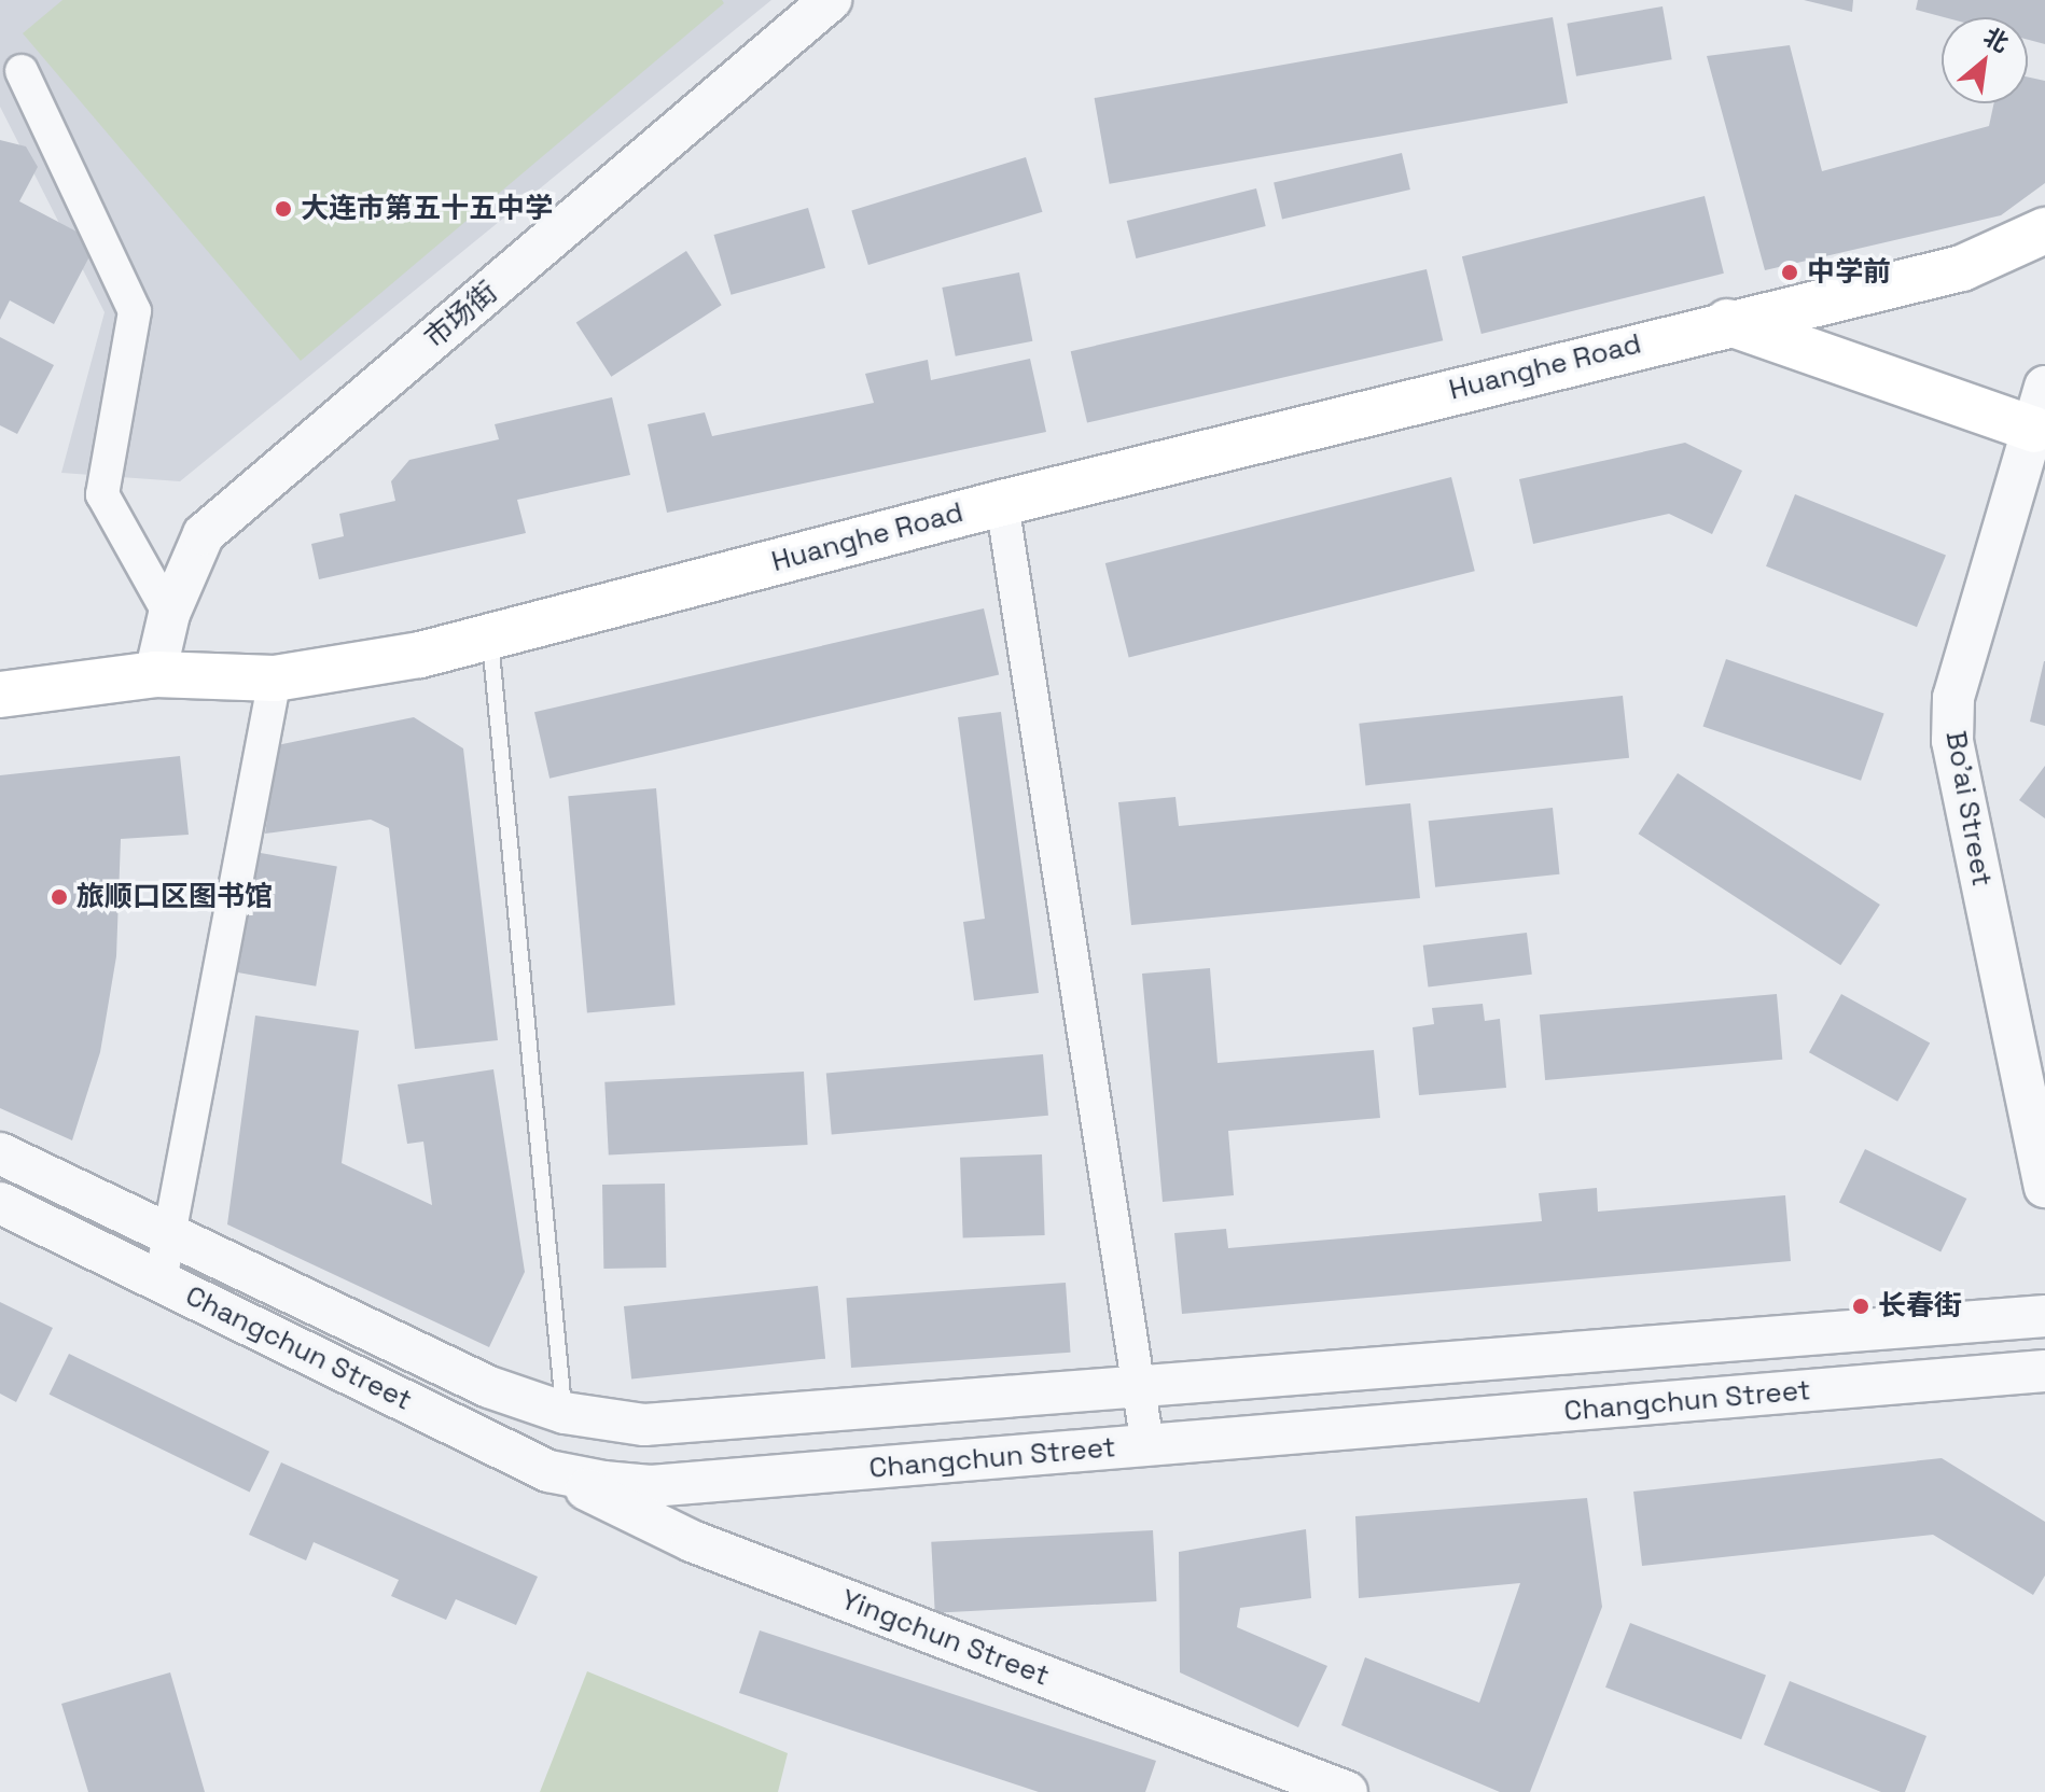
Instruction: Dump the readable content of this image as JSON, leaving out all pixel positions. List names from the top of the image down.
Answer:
{
  "streets": {
    "main road": ["Huanghe Road"],
    "street": [
      "市场街",
      "Bo'ai Street",
      "Changchun Street",
      "Yingchun Street"
    ]
  },
  "crossings": [
    ["市场街", "Huanghe Road"],
    ["Changchun Street", "Yingchun Street"]
  ],
  "places": [
    "大连市第五十五中学",
    "中学前",
    "旅顺口区图书馆",
    "长春街"
  ],
  "north": "top right"
}
